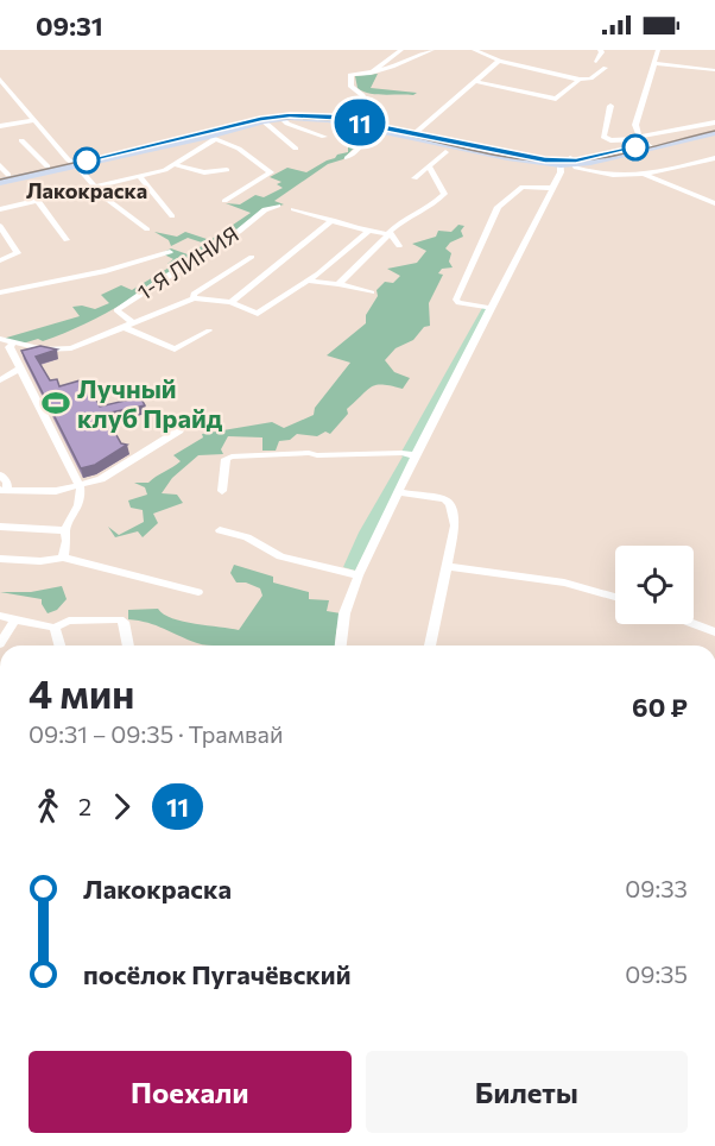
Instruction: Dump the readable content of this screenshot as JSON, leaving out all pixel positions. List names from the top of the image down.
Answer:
{
  "streets": {
    "street": ["1-Я ЛИНИЯ"]
  },
  "places": {
    "other": ["Лакокраска"],
    "sports": ["Лучный клуб Прайд"]
  },
  "lines": ["tram line 11"],
  "page": {
    "status": "09:31",
    "on_map": "11",
    "heading": ["4 мин", "09:31 – 09:35 · Трамвай", "60 ₽"],
    "legs": ["2", "11"],
    "list": [
      {
        "name": "Лакокраска",
        "value": "09:33"
      },
      {
        "name": "посёлок Пугачёвский",
        "value": "09:35"
      }
    ],
    "buttons": ["Поехали", "Билеты"]
  }
}
